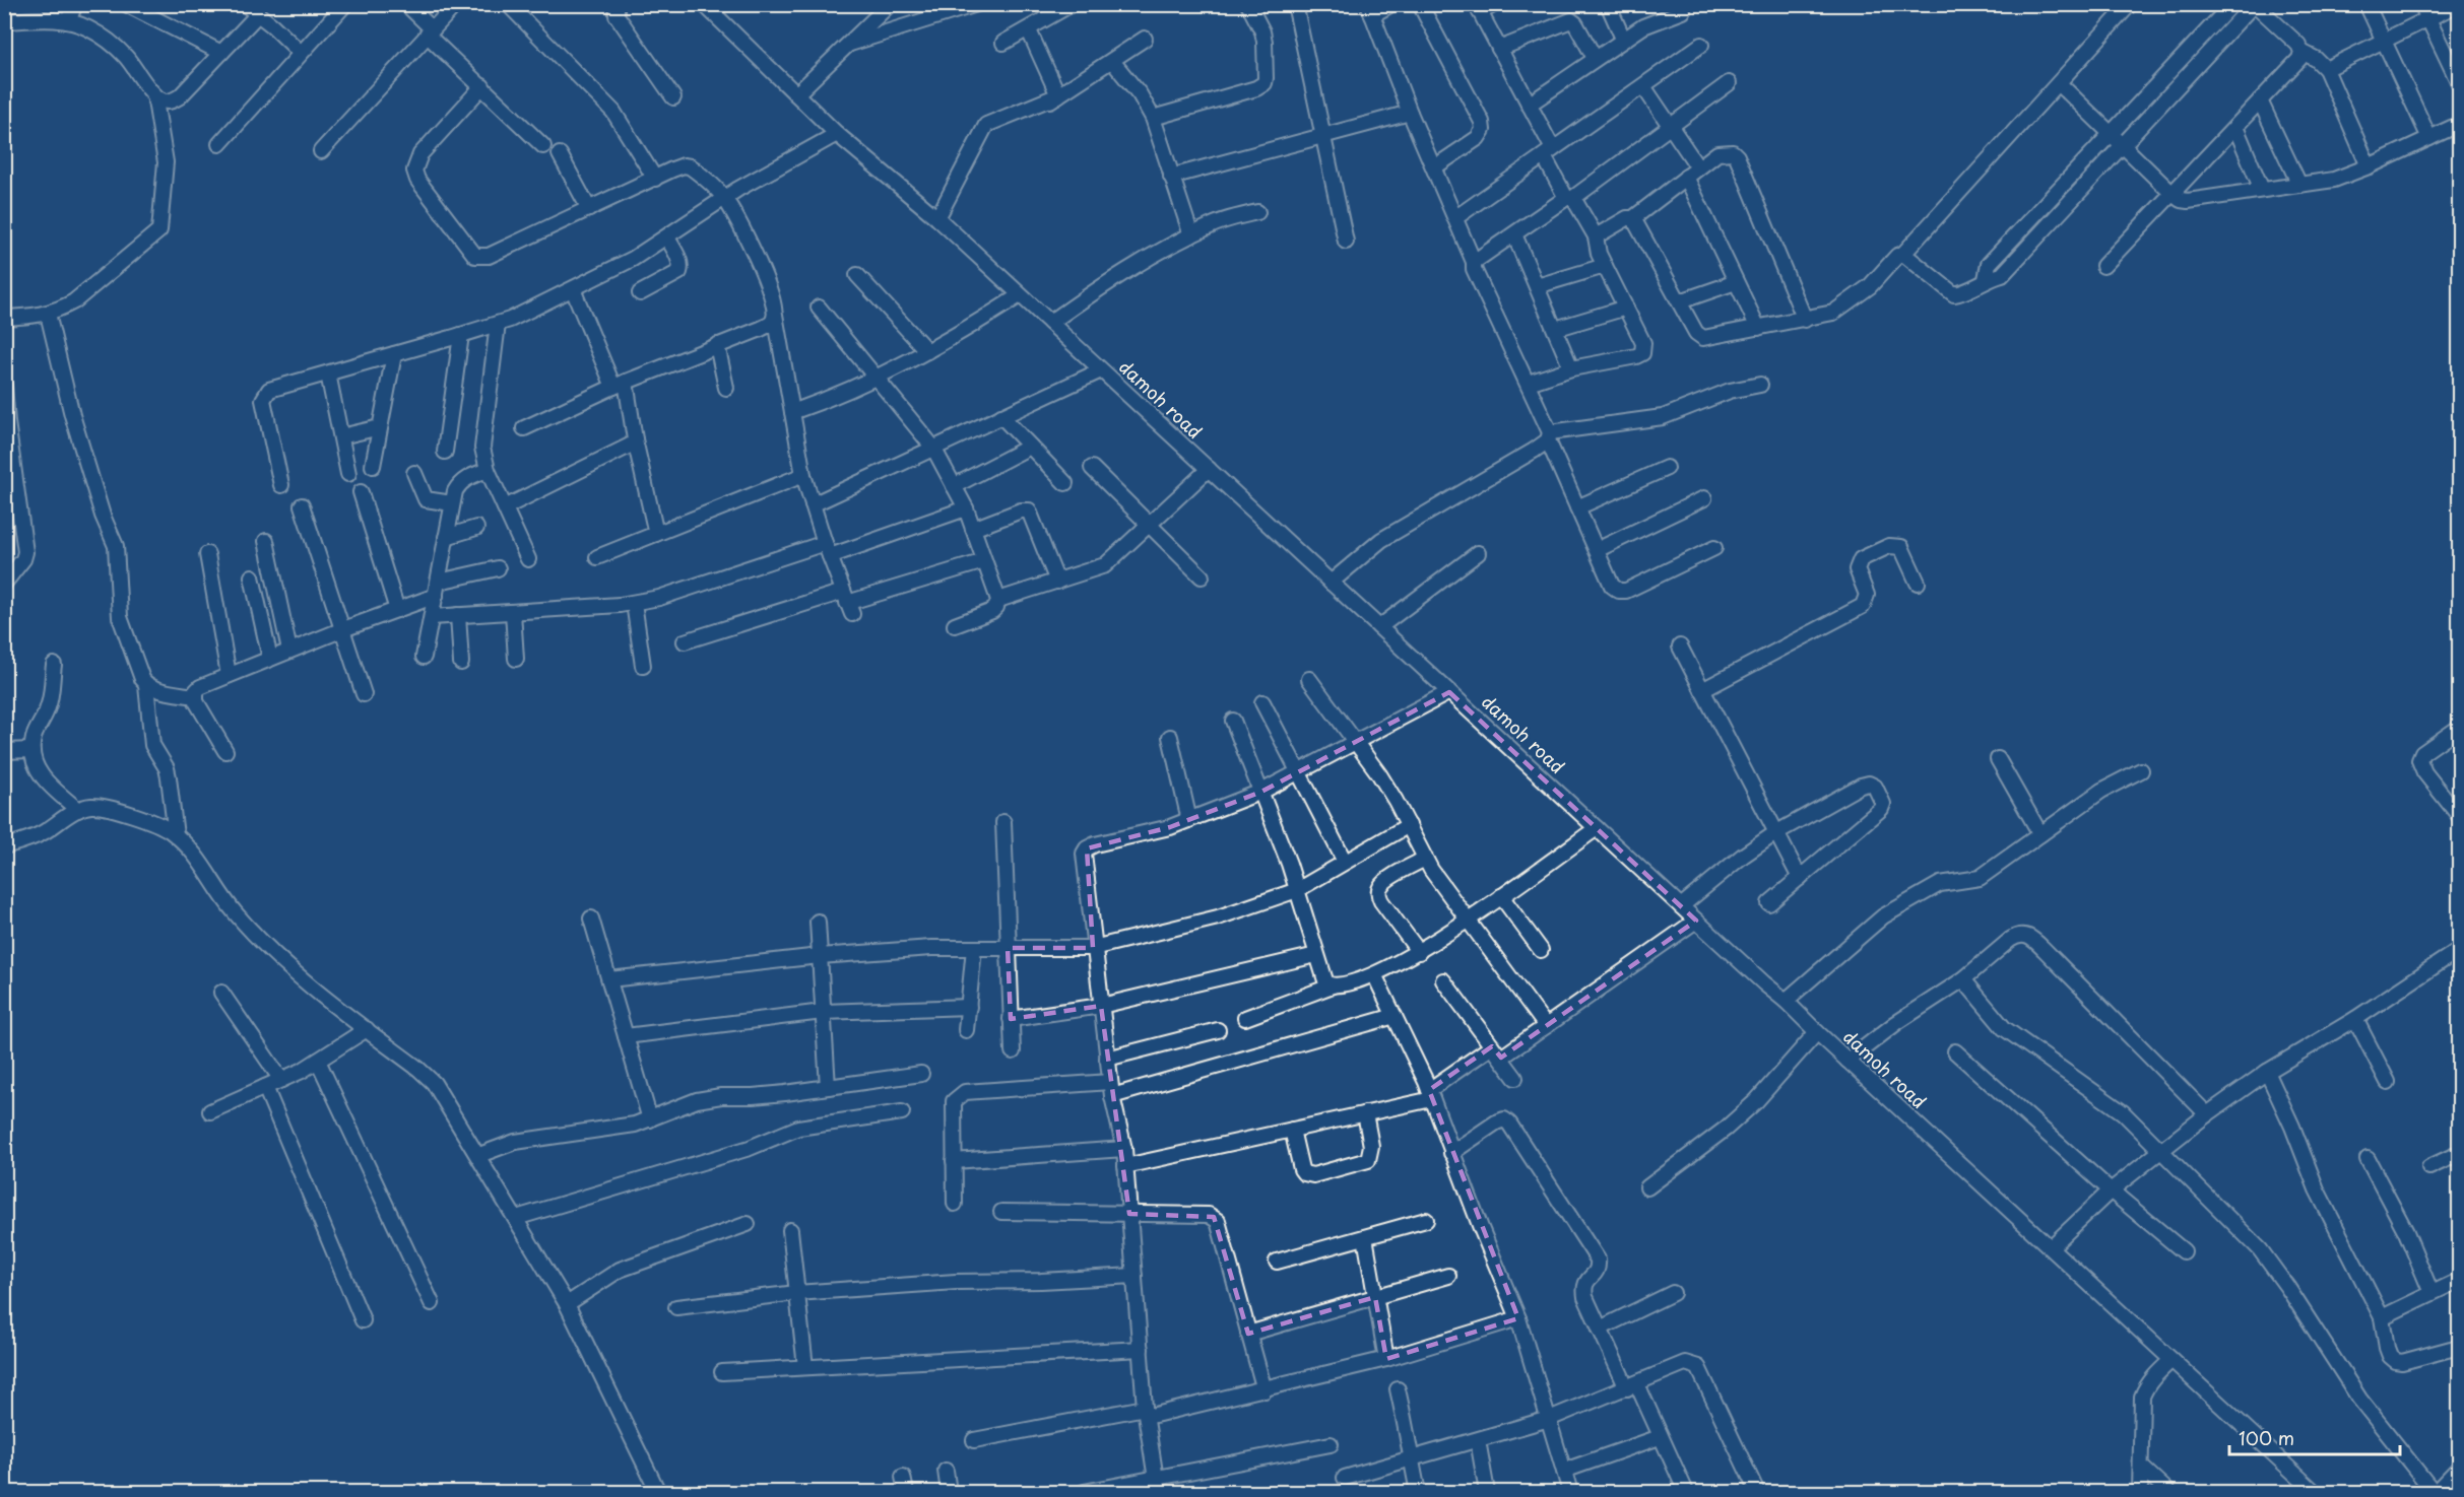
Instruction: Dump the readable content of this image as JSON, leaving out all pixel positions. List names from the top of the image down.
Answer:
{
  "streets": {
    "street": ["damoh road"]
  },
  "scale_bar": "100 m"
}
